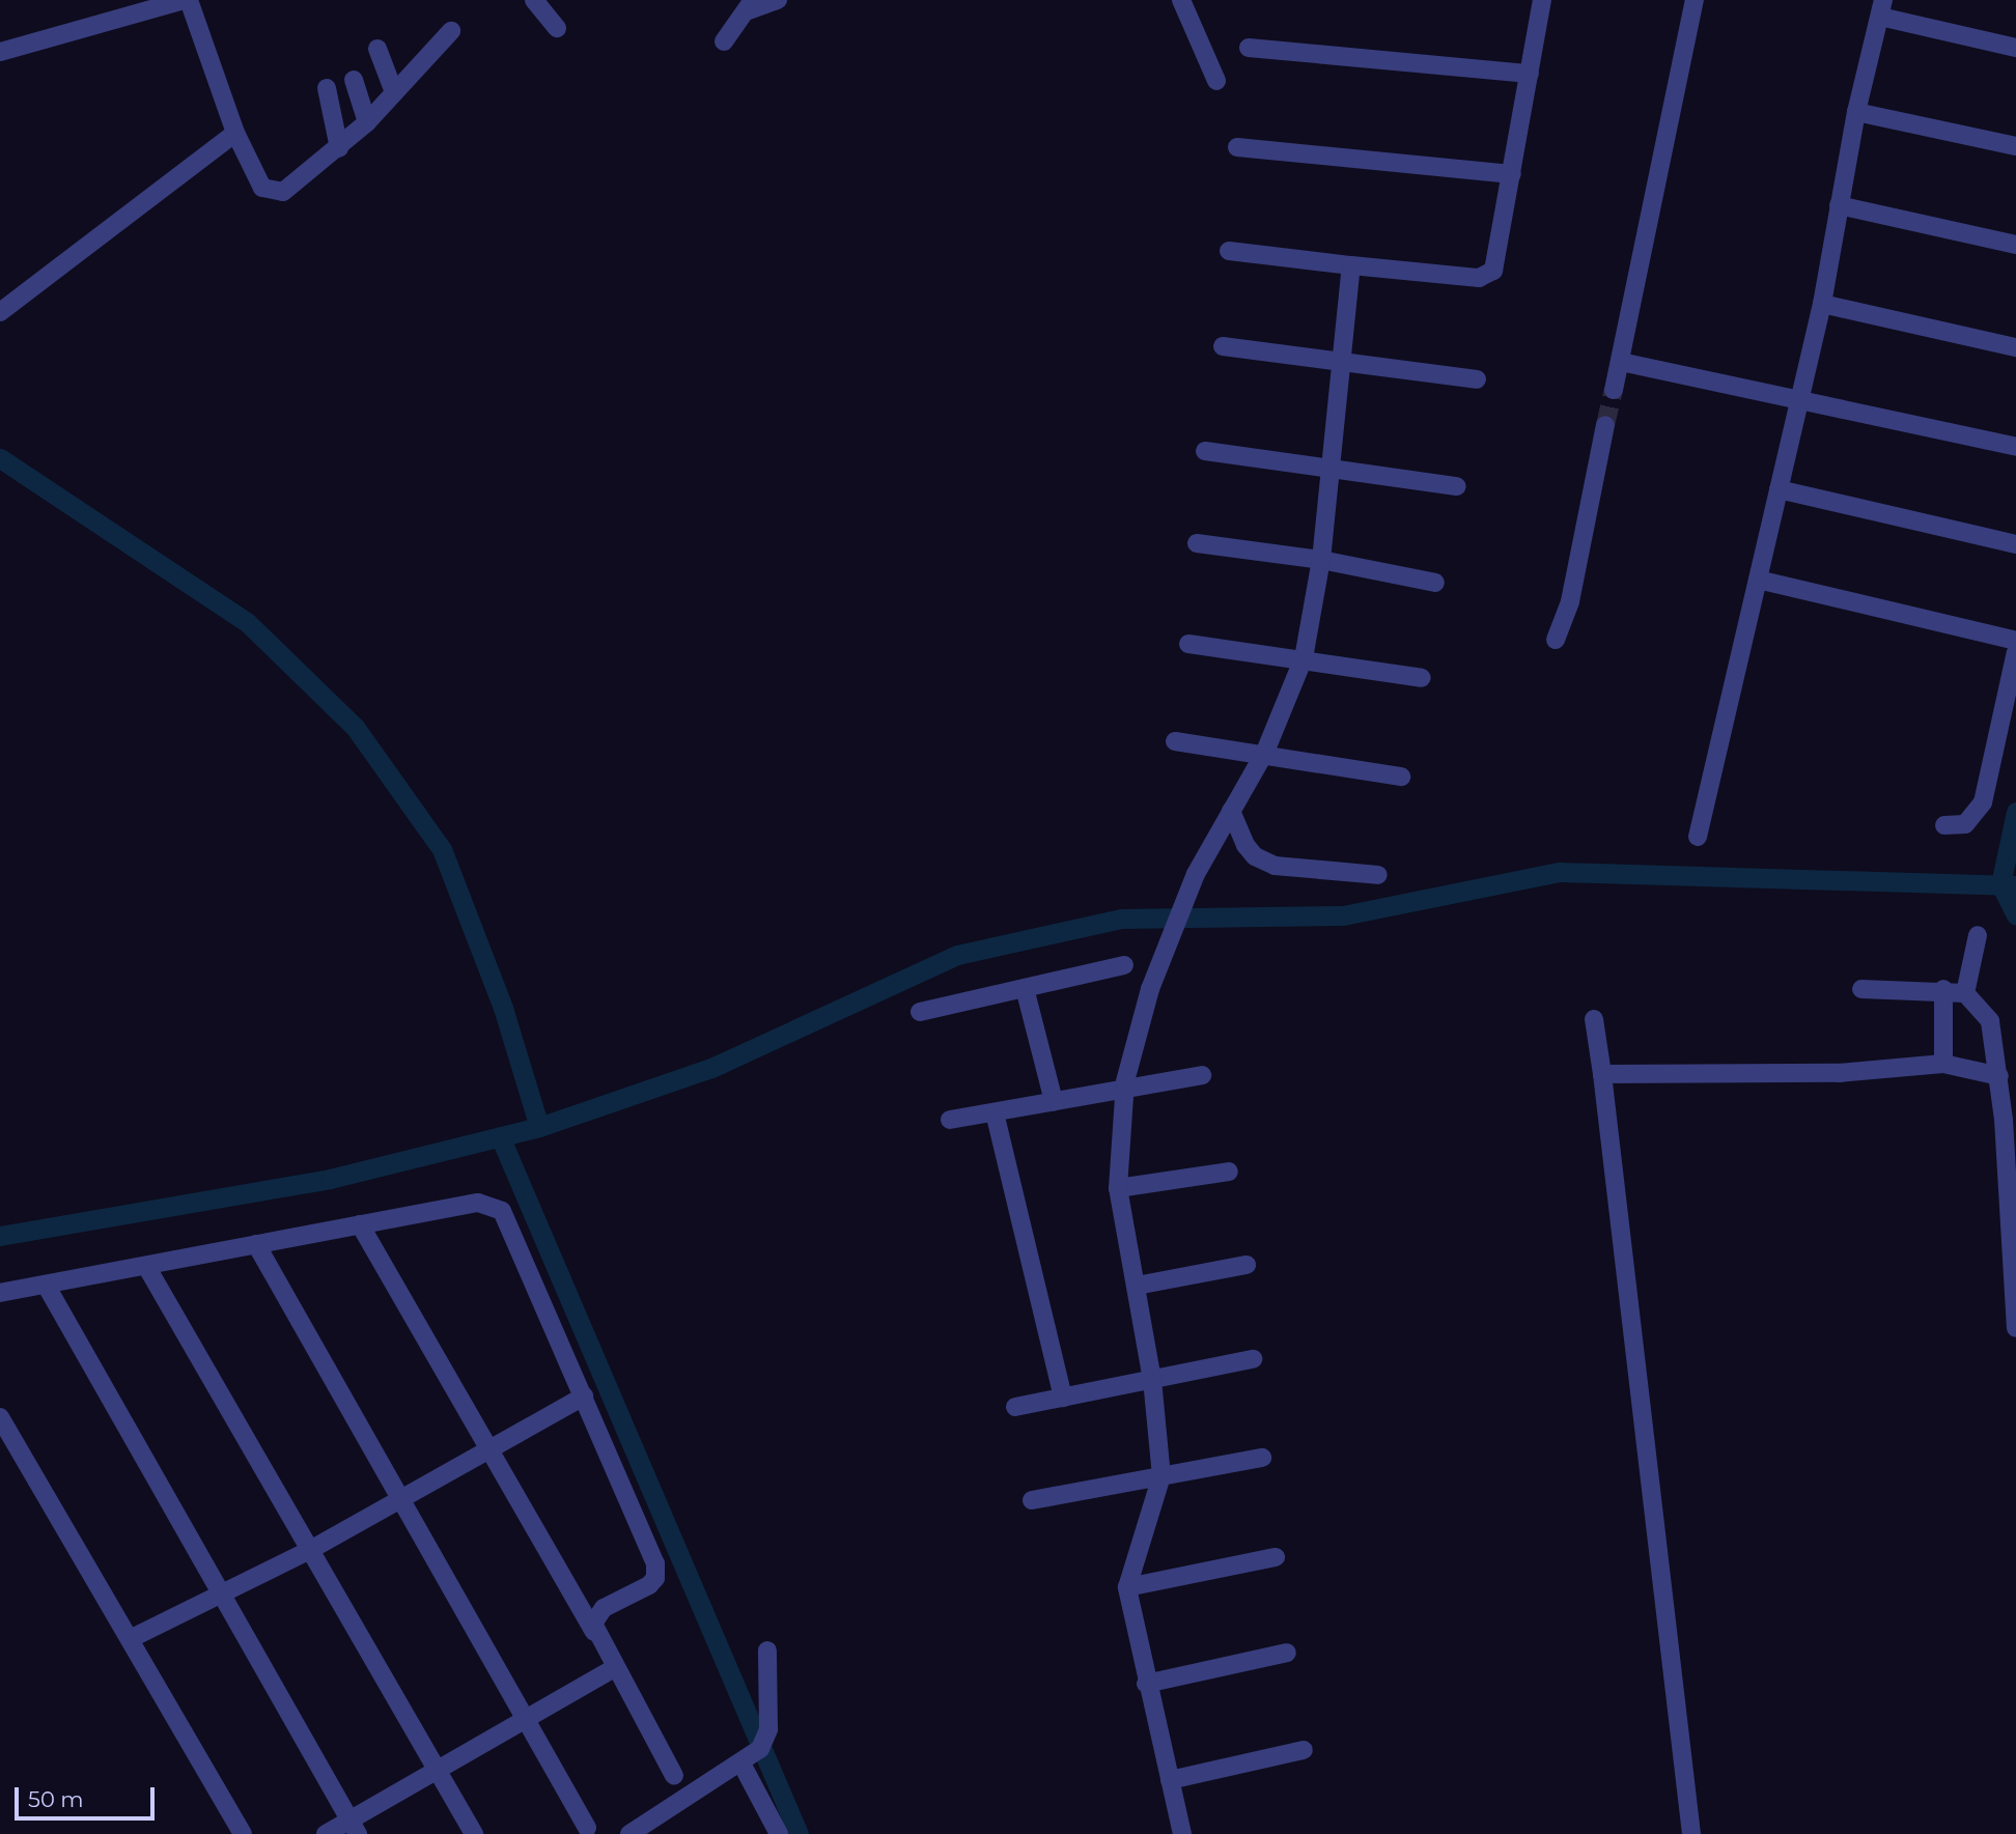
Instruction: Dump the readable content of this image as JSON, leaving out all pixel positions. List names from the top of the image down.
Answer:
{
  "scale_bar": "50 m"
}
